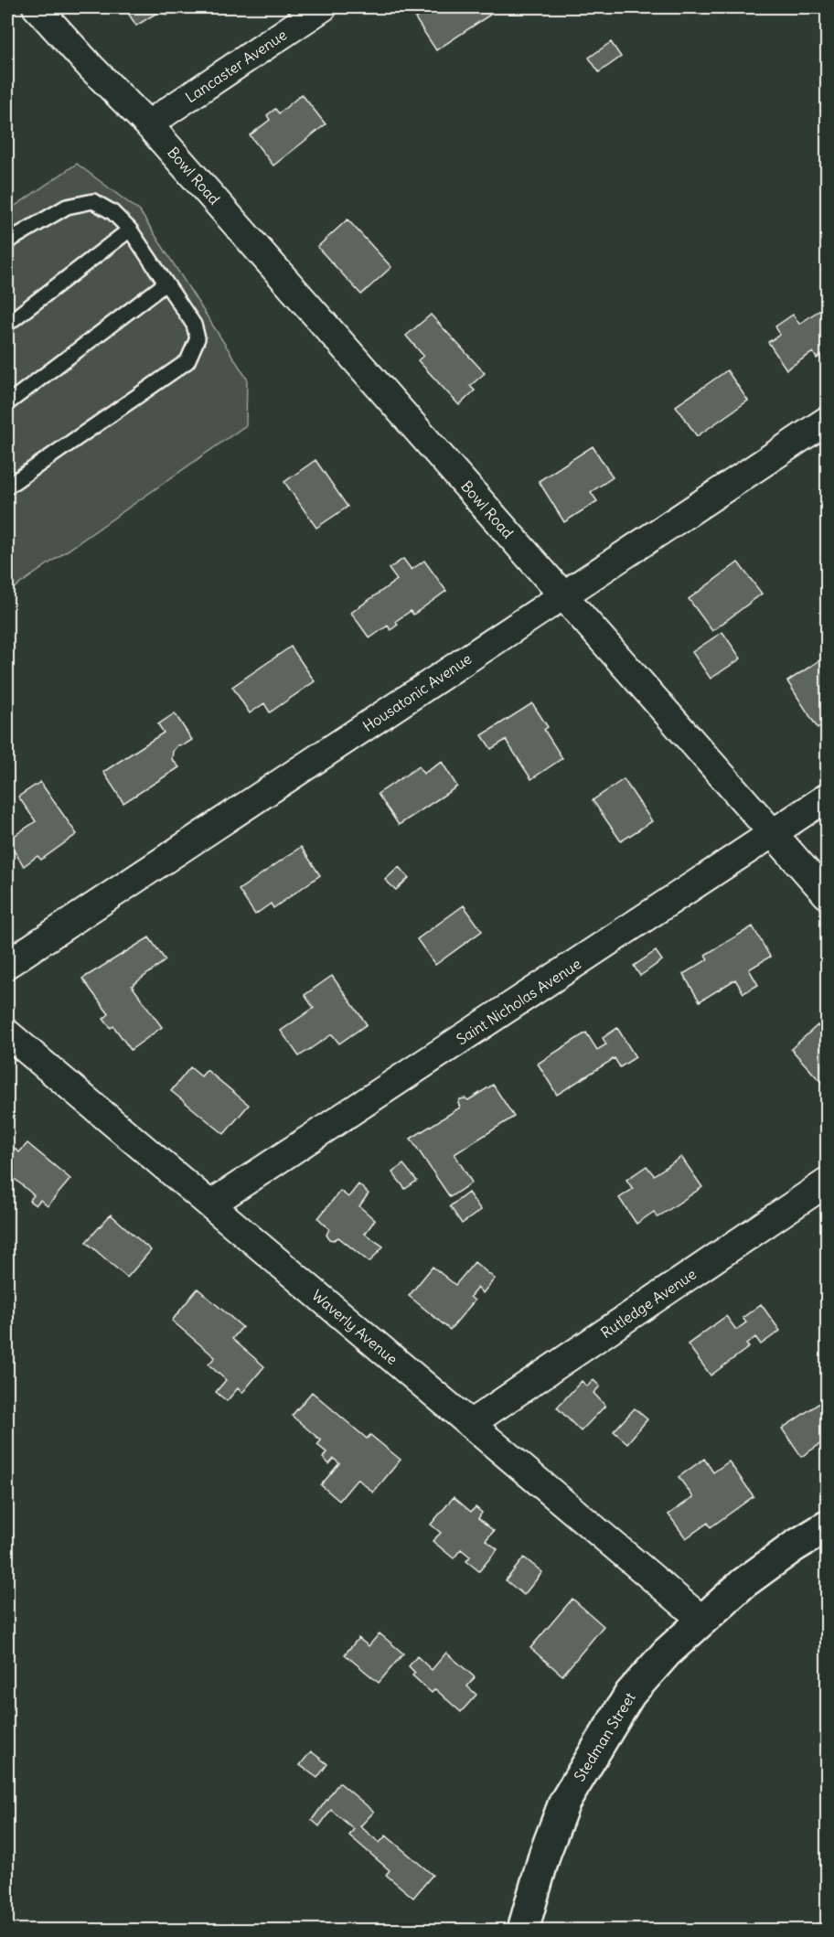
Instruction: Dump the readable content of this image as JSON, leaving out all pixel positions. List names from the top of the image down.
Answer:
{
  "streets": {
    "main road": ["Stedman Street"],
    "street": [
      "Lancaster Avenue",
      "Bowl Road",
      "Housatonic Avenue",
      "Saint Nicholas Avenue",
      "Rutledge Avenue",
      "Waverly Avenue"
    ]
  },
  "crossings": [
    ["Lancaster Avenue", "Bowl Road"],
    ["Bowl Road", "Housatonic Avenue"],
    ["Bowl Road", "Saint Nicholas Avenue"],
    ["Saint Nicholas Avenue", "Waverly Avenue"],
    ["Rutledge Avenue", "Waverly Avenue"],
    ["Waverly Avenue", "Stedman Street"]
  ]
}
